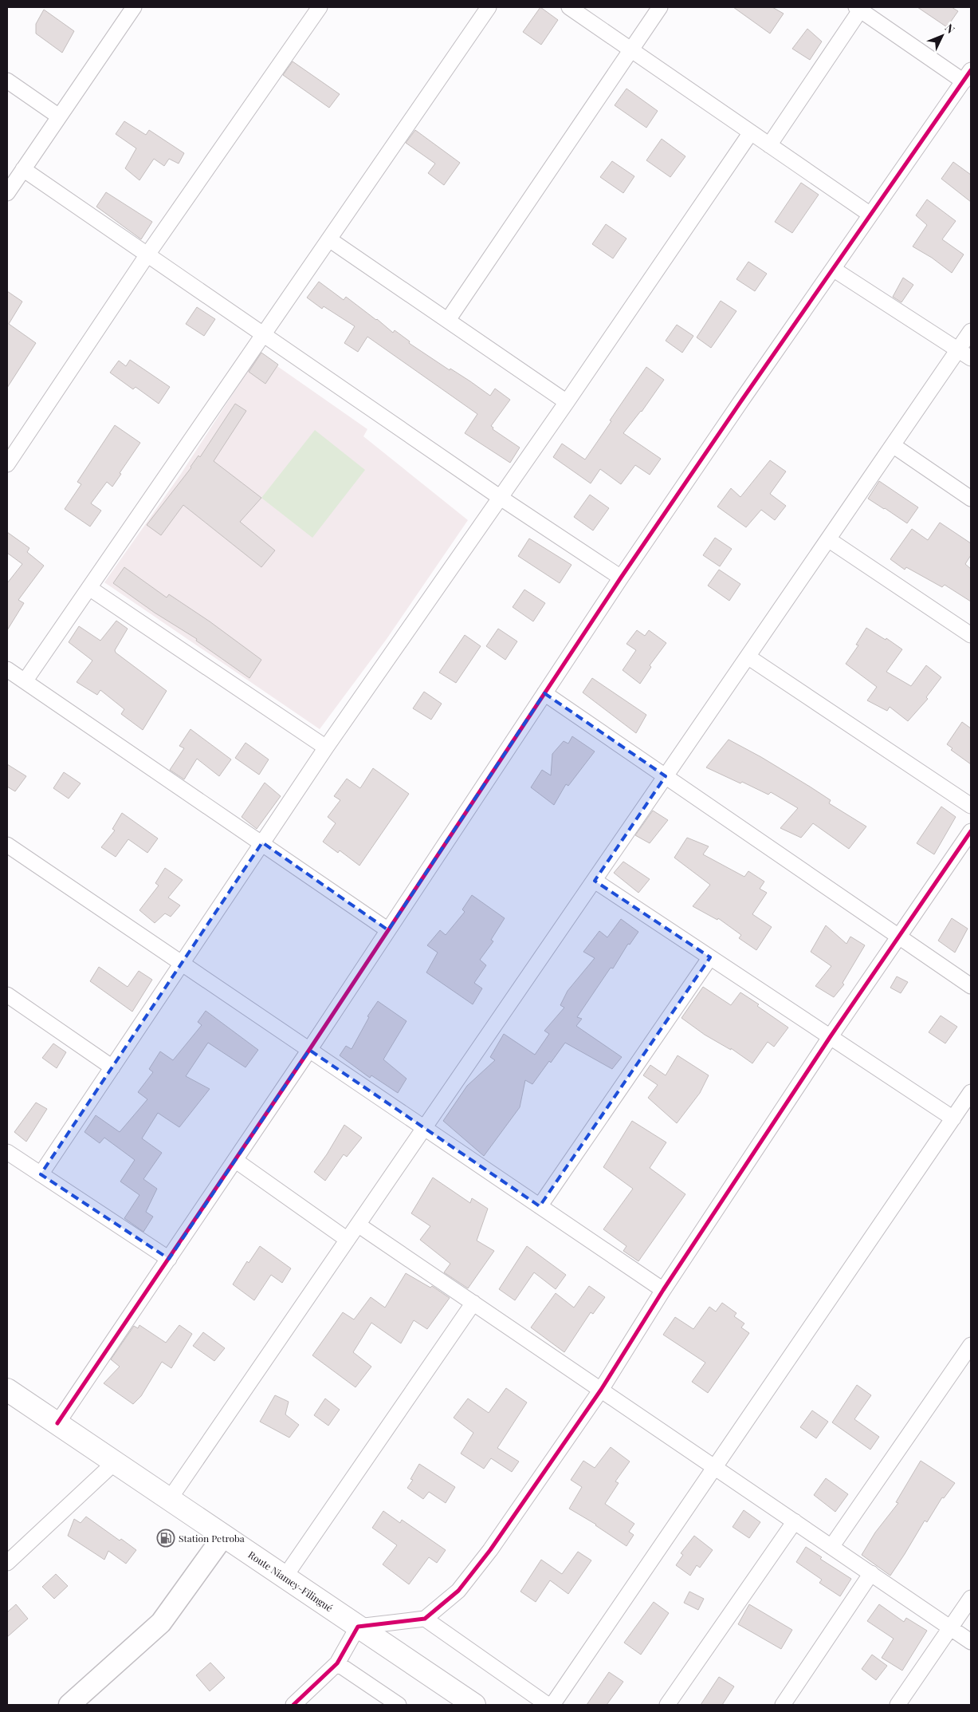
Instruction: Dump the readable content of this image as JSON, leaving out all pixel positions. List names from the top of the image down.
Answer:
{
  "streets": {
    "main road": ["Route Niamey-Filingué"]
  },
  "places": {
    "fuel station": ["Station Petroba"]
  },
  "north": "top right"
}
